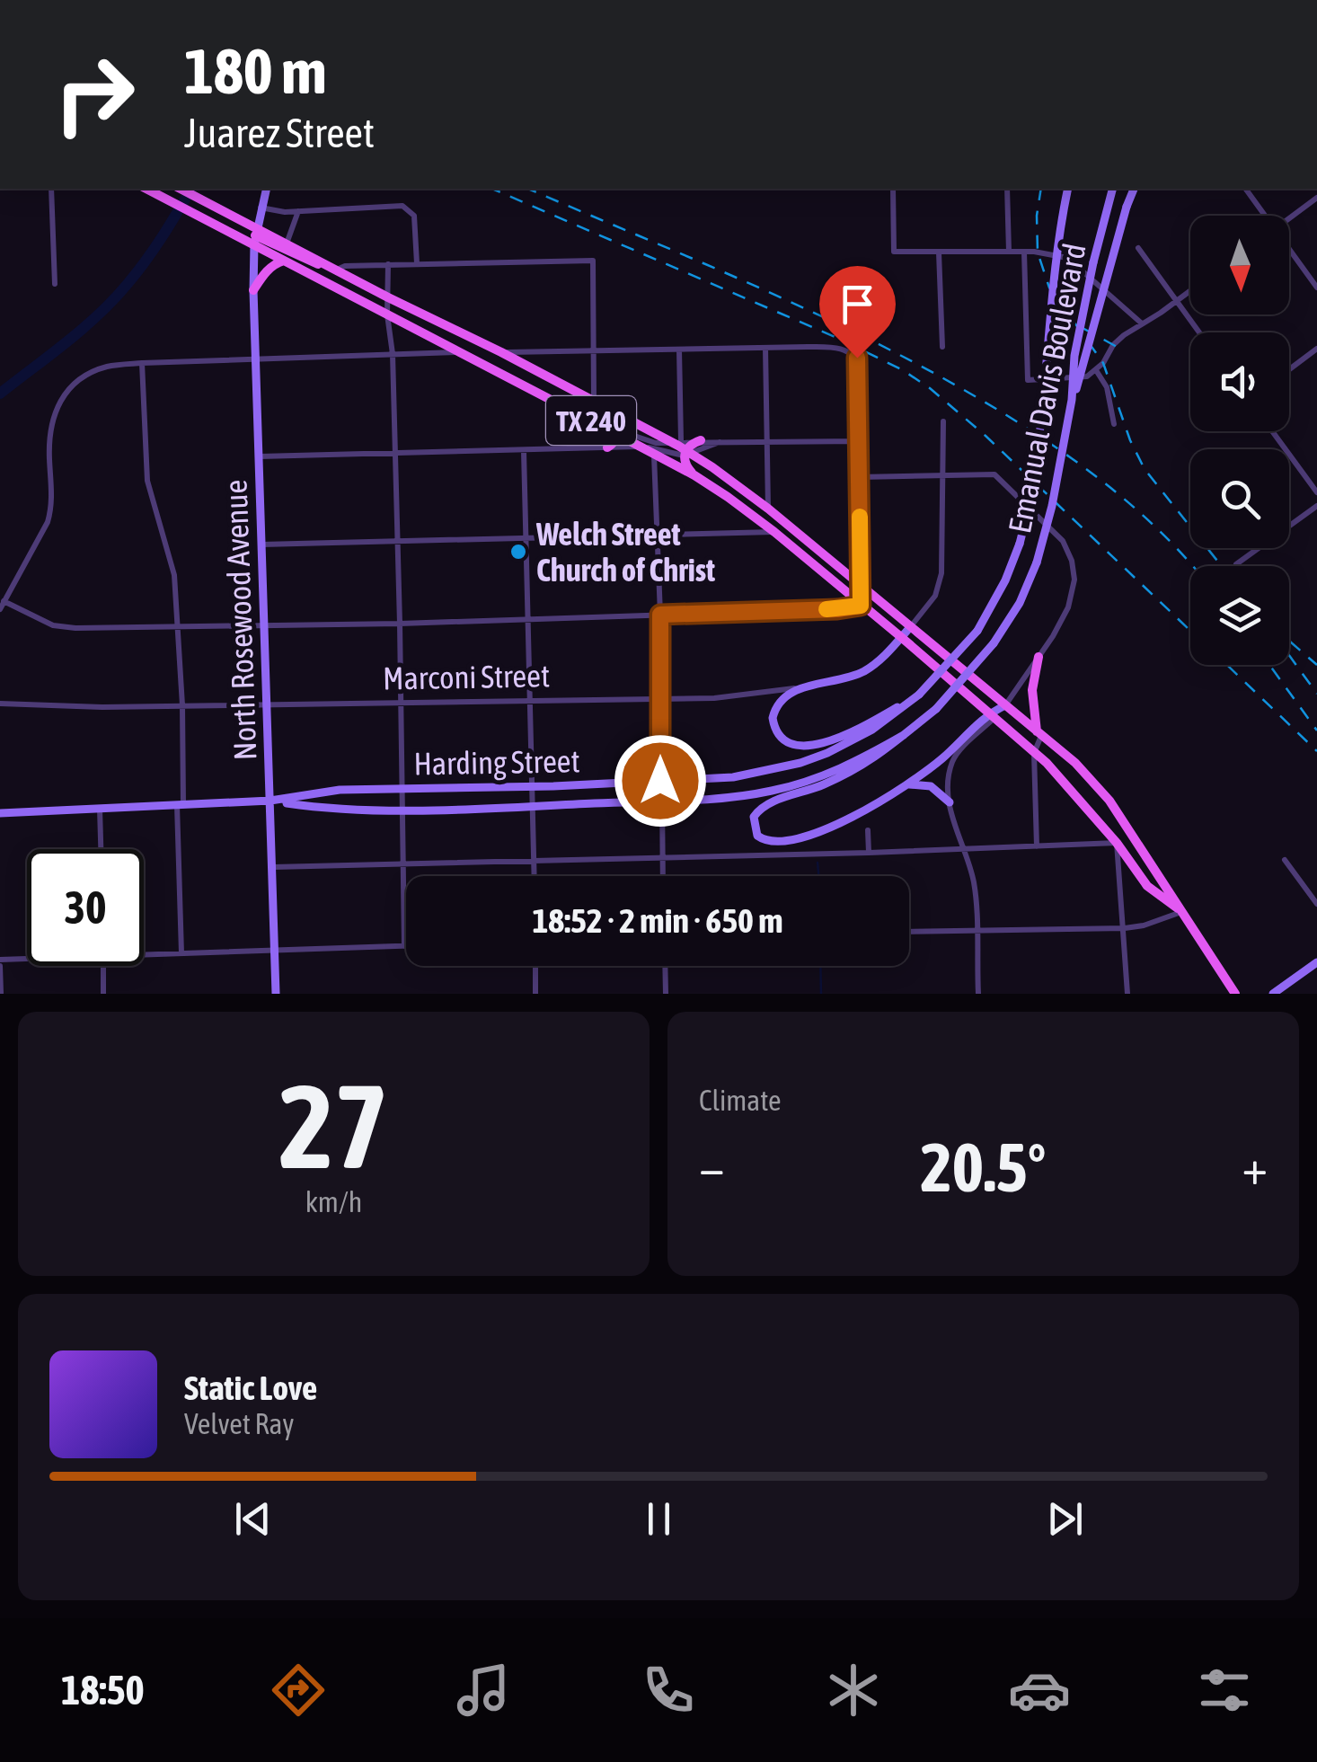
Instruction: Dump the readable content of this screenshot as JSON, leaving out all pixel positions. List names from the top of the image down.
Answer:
{
  "streets": {
    "main road": ["TX 240"],
    "street": [
      "Emanual Davis Boulevard",
      "North Rosewood Avenue",
      "Marconi Street",
      "Harding Street"
    ]
  },
  "crossings": [
    ["Emanual Davis Boulevard", "Harding Street"],
    ["TX 240", "North Rosewood Avenue"],
    ["TX 240", "Marconi Street"],
    ["North Rosewood Avenue", "Marconi Street"],
    ["North Rosewood Avenue", "Harding Street"]
  ],
  "places": ["Welch Street Church of Christ"],
  "north": "bottom",
  "page": {
    "turn": ["180 m", "Juarez Street"],
    "limit": "30",
    "trip": "18:52 · 2 min · 650 m",
    "tile": [
      ["27", "km/h"],
      "Climate"
    ],
    "heat": ["−", "20.5°", "+"],
    "song": ["Static Love", "Velvet Ray"],
    "tabs": "18:50"
  }
}
